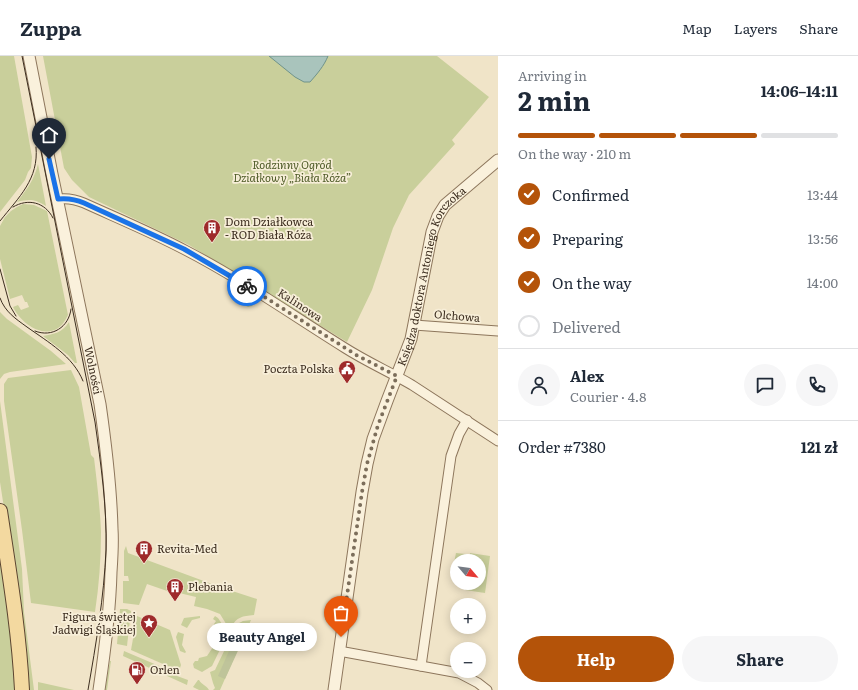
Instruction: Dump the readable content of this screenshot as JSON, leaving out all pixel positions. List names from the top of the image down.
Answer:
{
  "streets": {
    "street": [
      "Księdza doktora Antoniego Korczoka",
      "Kalinowa",
      "Olchowa",
      "Wolności"
    ]
  },
  "crossings": [
    ["Księdza doktora Antoniego Korczoka", "Kalinowa"],
    ["Księdza doktora Antoniego Korczoka", "Olchowa"],
    ["Kalinowa", "Wolności"]
  ],
  "parks": ["Rodzinny Ogród Działkowy „Biała Róża”"],
  "places": {
    "building": ["Dom Działkowca - ROD Biała Róża", "Revita-Med", "Plebania"],
    "public building": ["Poczta Polska"],
    "other": ["Beauty Angel"],
    "place": ["Figura świętej Jadwigi Śląskiej"],
    "fuel station": ["Orlen"]
  },
  "north": "bottom right",
  "page": {
    "header": "Zuppa",
    "nav": ["Map", "Layers", "Share"],
    "heading": ["2 min", "Arriving in", "14:06–14:11"],
    "panel": [
      "Alex",
      "Courier · 4.8",
      "Order #7380",
      "121 zł"
    ],
    "bar": "On the way · 210 m",
    "list": [
      ["Confirmed", "13:44"],
      ["Preparing", "13:56"],
      ["On the way", "14:00"],
      "Delivered"
    ],
    "map_buttons": ["+", "−"],
    "bubble": "Beauty Angel",
    "buttons": ["Help", "Share"]
  }
}
